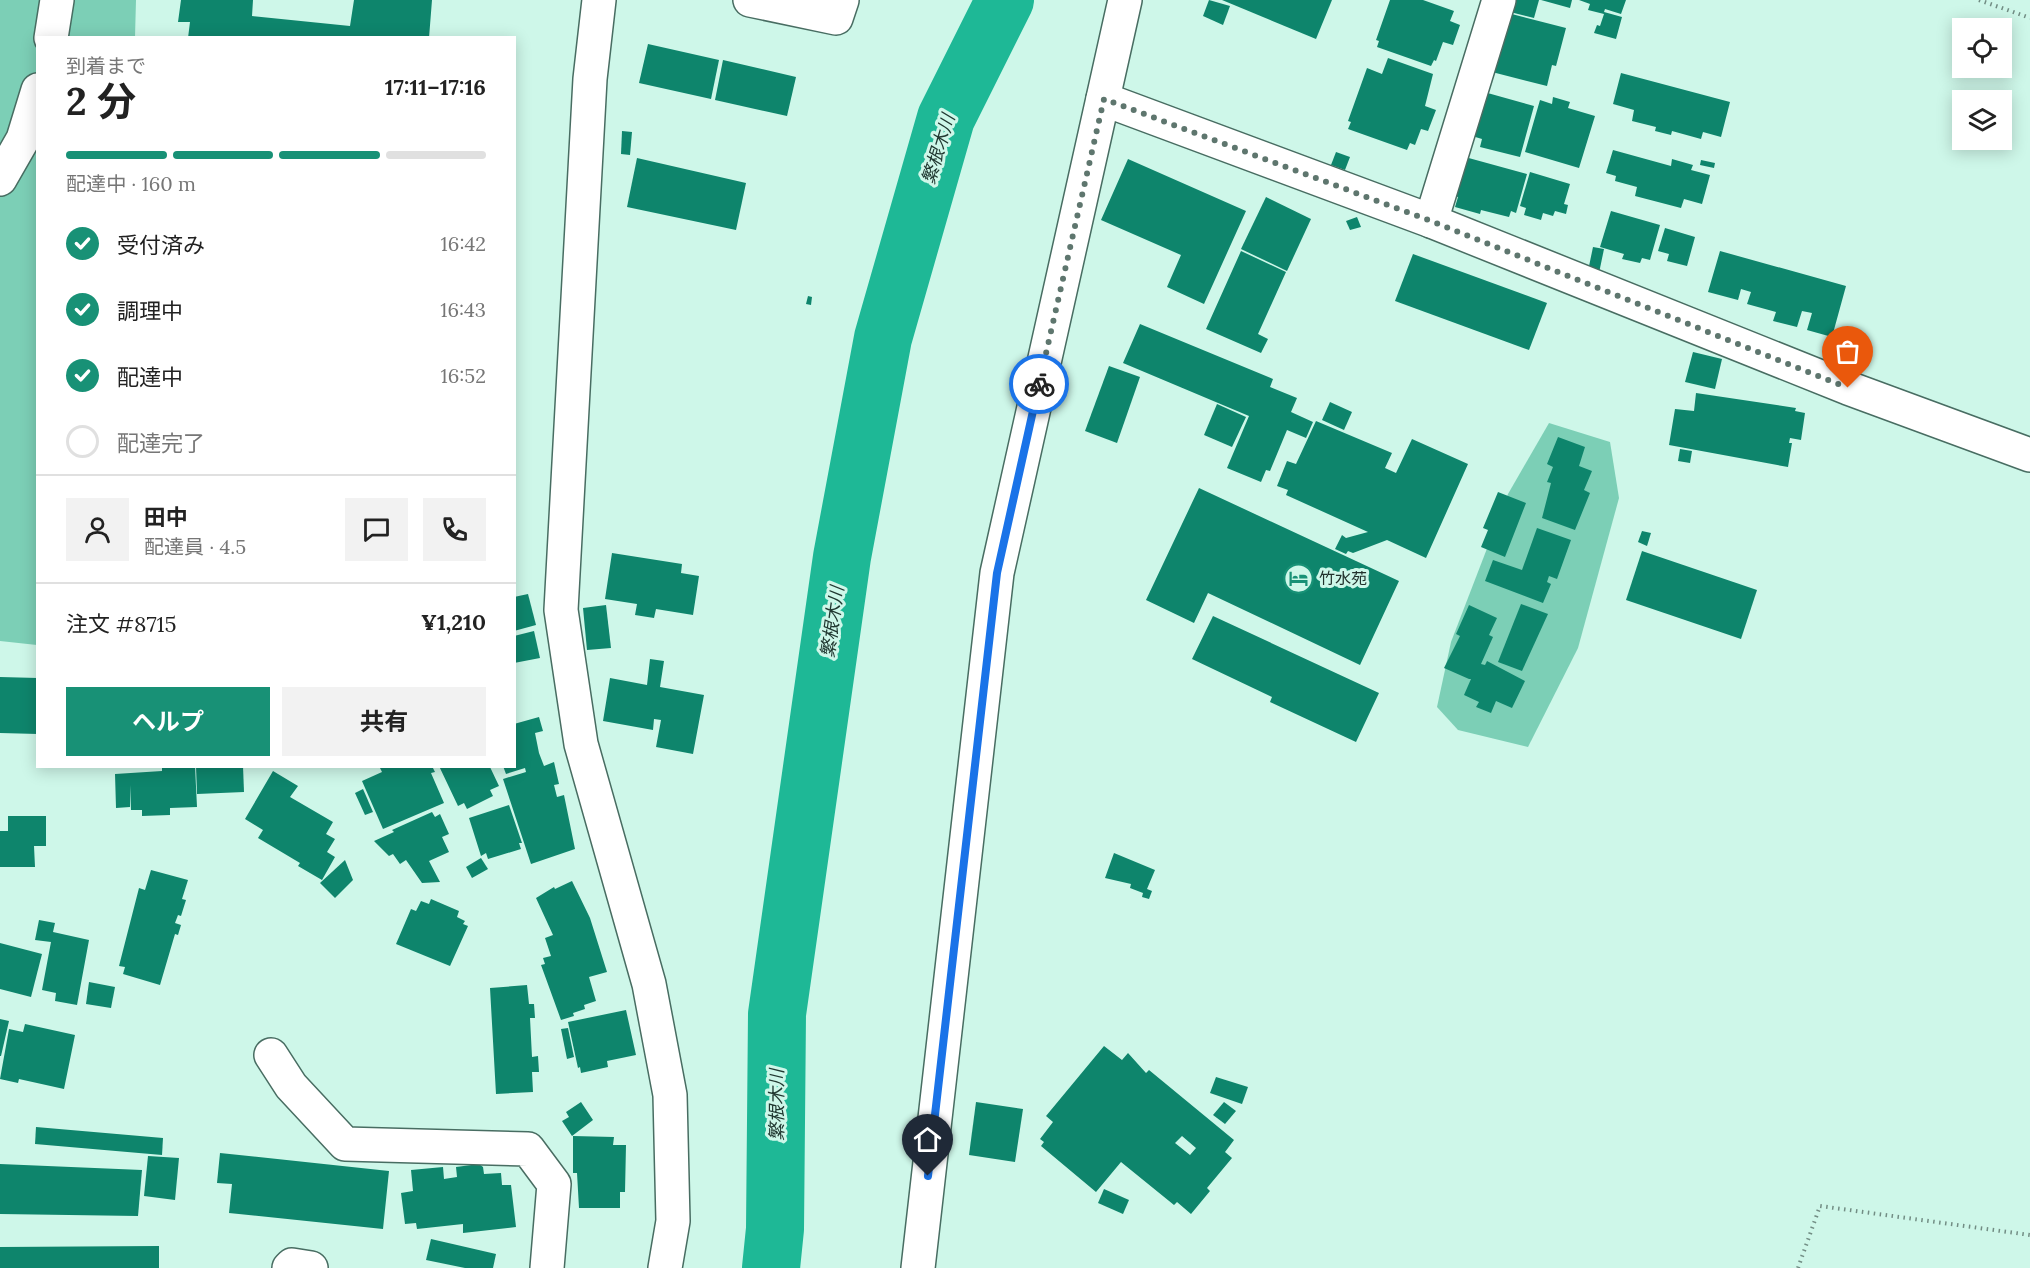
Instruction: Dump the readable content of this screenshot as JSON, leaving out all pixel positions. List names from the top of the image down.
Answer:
{
  "water": ["繁根木川"],
  "places": {
    "hotel": ["竹水苑"]
  },
  "page": {
    "heading": ["2 分", "到着まで", "17:11–17:16"],
    "panel": [
      "田中",
      "配達員 · 4.5",
      "注文 #8715",
      "¥1,210"
    ],
    "bar": "配達中 · 160 m",
    "list": [
      ["受付済み", "16:42"],
      ["調理中", "16:43"],
      ["配達中", "16:52"],
      "配達完了"
    ],
    "buttons": ["ヘルプ", "共有"]
  }
}
